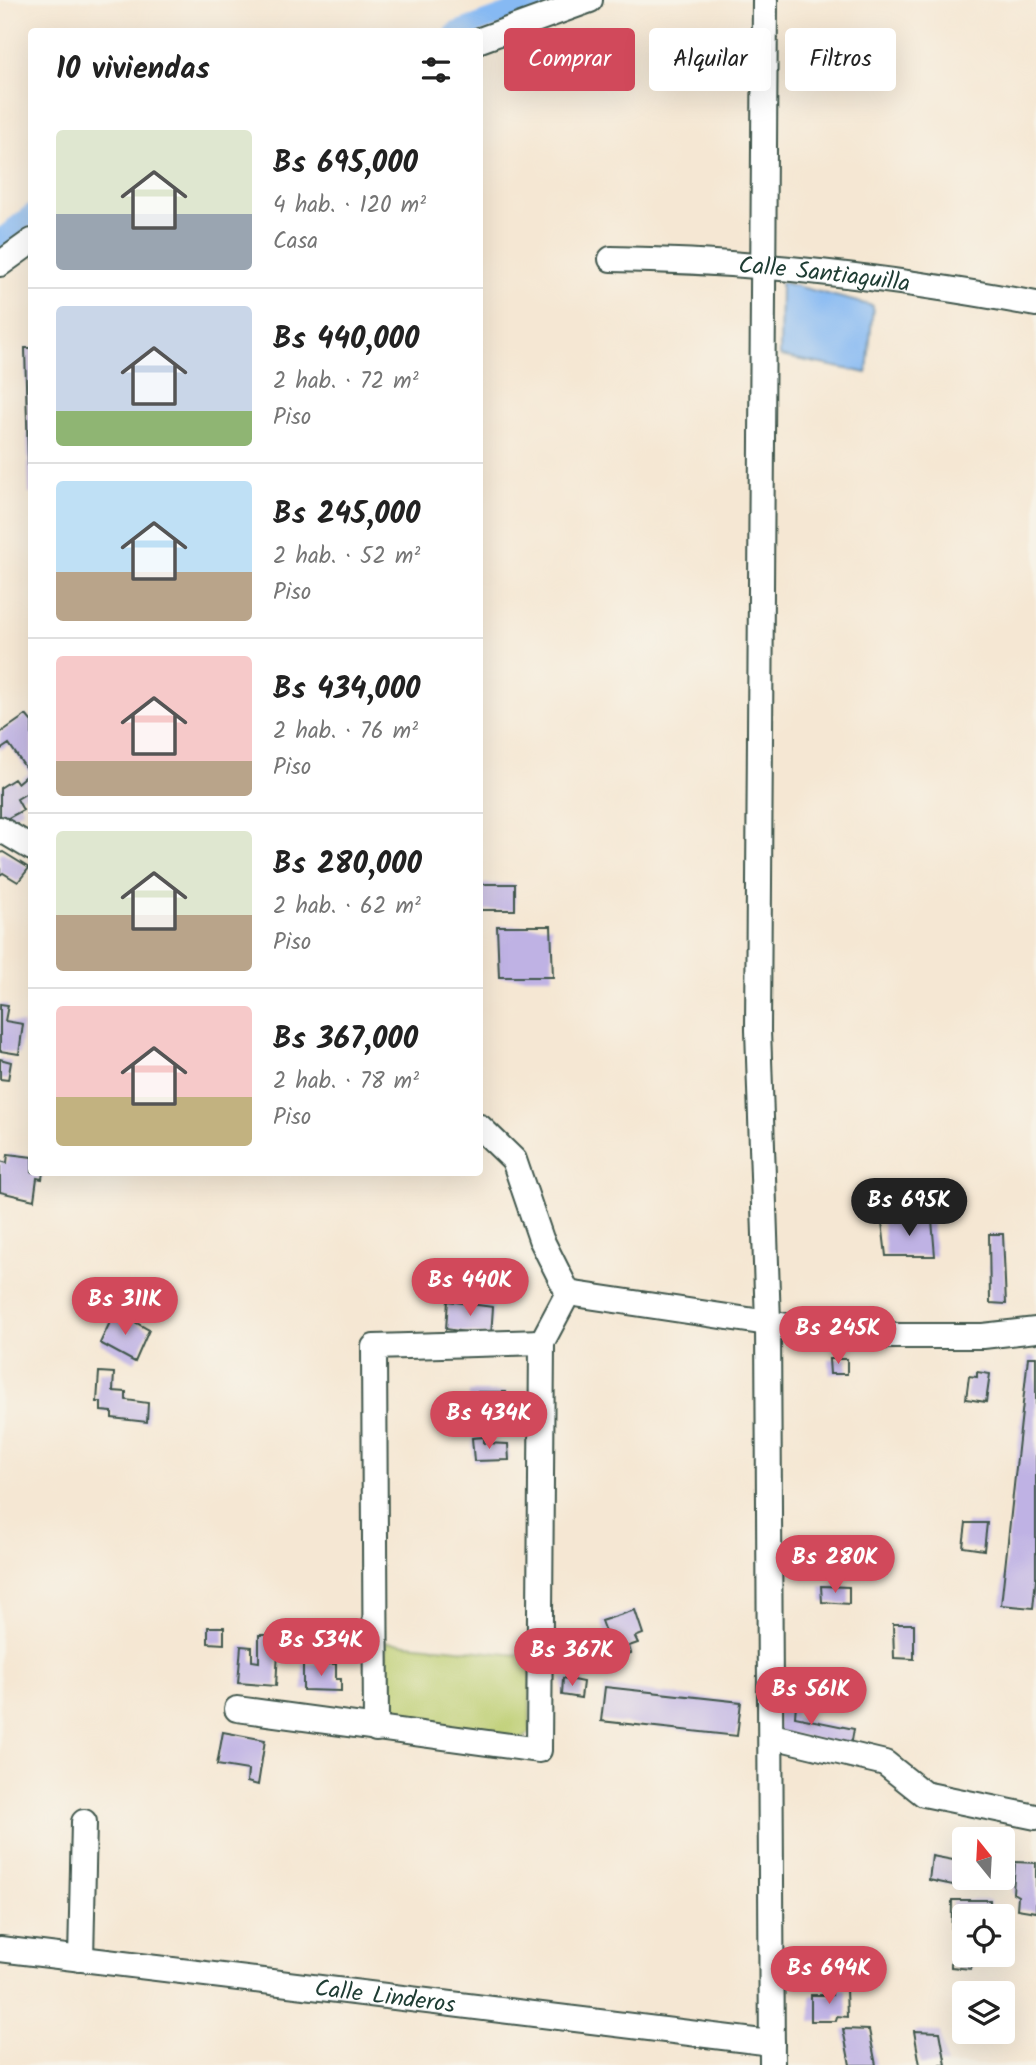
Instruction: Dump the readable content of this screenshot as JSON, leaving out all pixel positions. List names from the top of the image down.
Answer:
{
  "streets": {
    "street": ["Calle Santiaguilla", "Calle Linderos"]
  },
  "north": "top",
  "page": {
    "chip": ["Comprar", "Alquilar", "Filtros"],
    "heading": "10 viviendas",
    "list": [
      {
        "name": "Bs 695,000",
        "note": "4 hab. · 120 m² · Casa"
      },
      {
        "name": "Bs 440,000",
        "note": "2 hab. · 72 m² · Piso"
      },
      {
        "name": "Bs 245,000",
        "note": "2 hab. · 52 m² · Piso"
      },
      {
        "name": "Bs 434,000",
        "note": "2 hab. · 76 m² · Piso"
      },
      {
        "name": "Bs 280,000",
        "note": "2 hab. · 62 m² · Piso"
      },
      {
        "name": "Bs 367,000",
        "note": "2 hab. · 78 m² · Piso"
      }
    ],
    "price": [
      "Bs 695K",
      "Bs 440K",
      "Bs 311K",
      "Bs 245K",
      "Bs 434K",
      "Bs 280K",
      "Bs 534K",
      "Bs 367K",
      "Bs 561K",
      "Bs 694K"
    ]
  }
}
